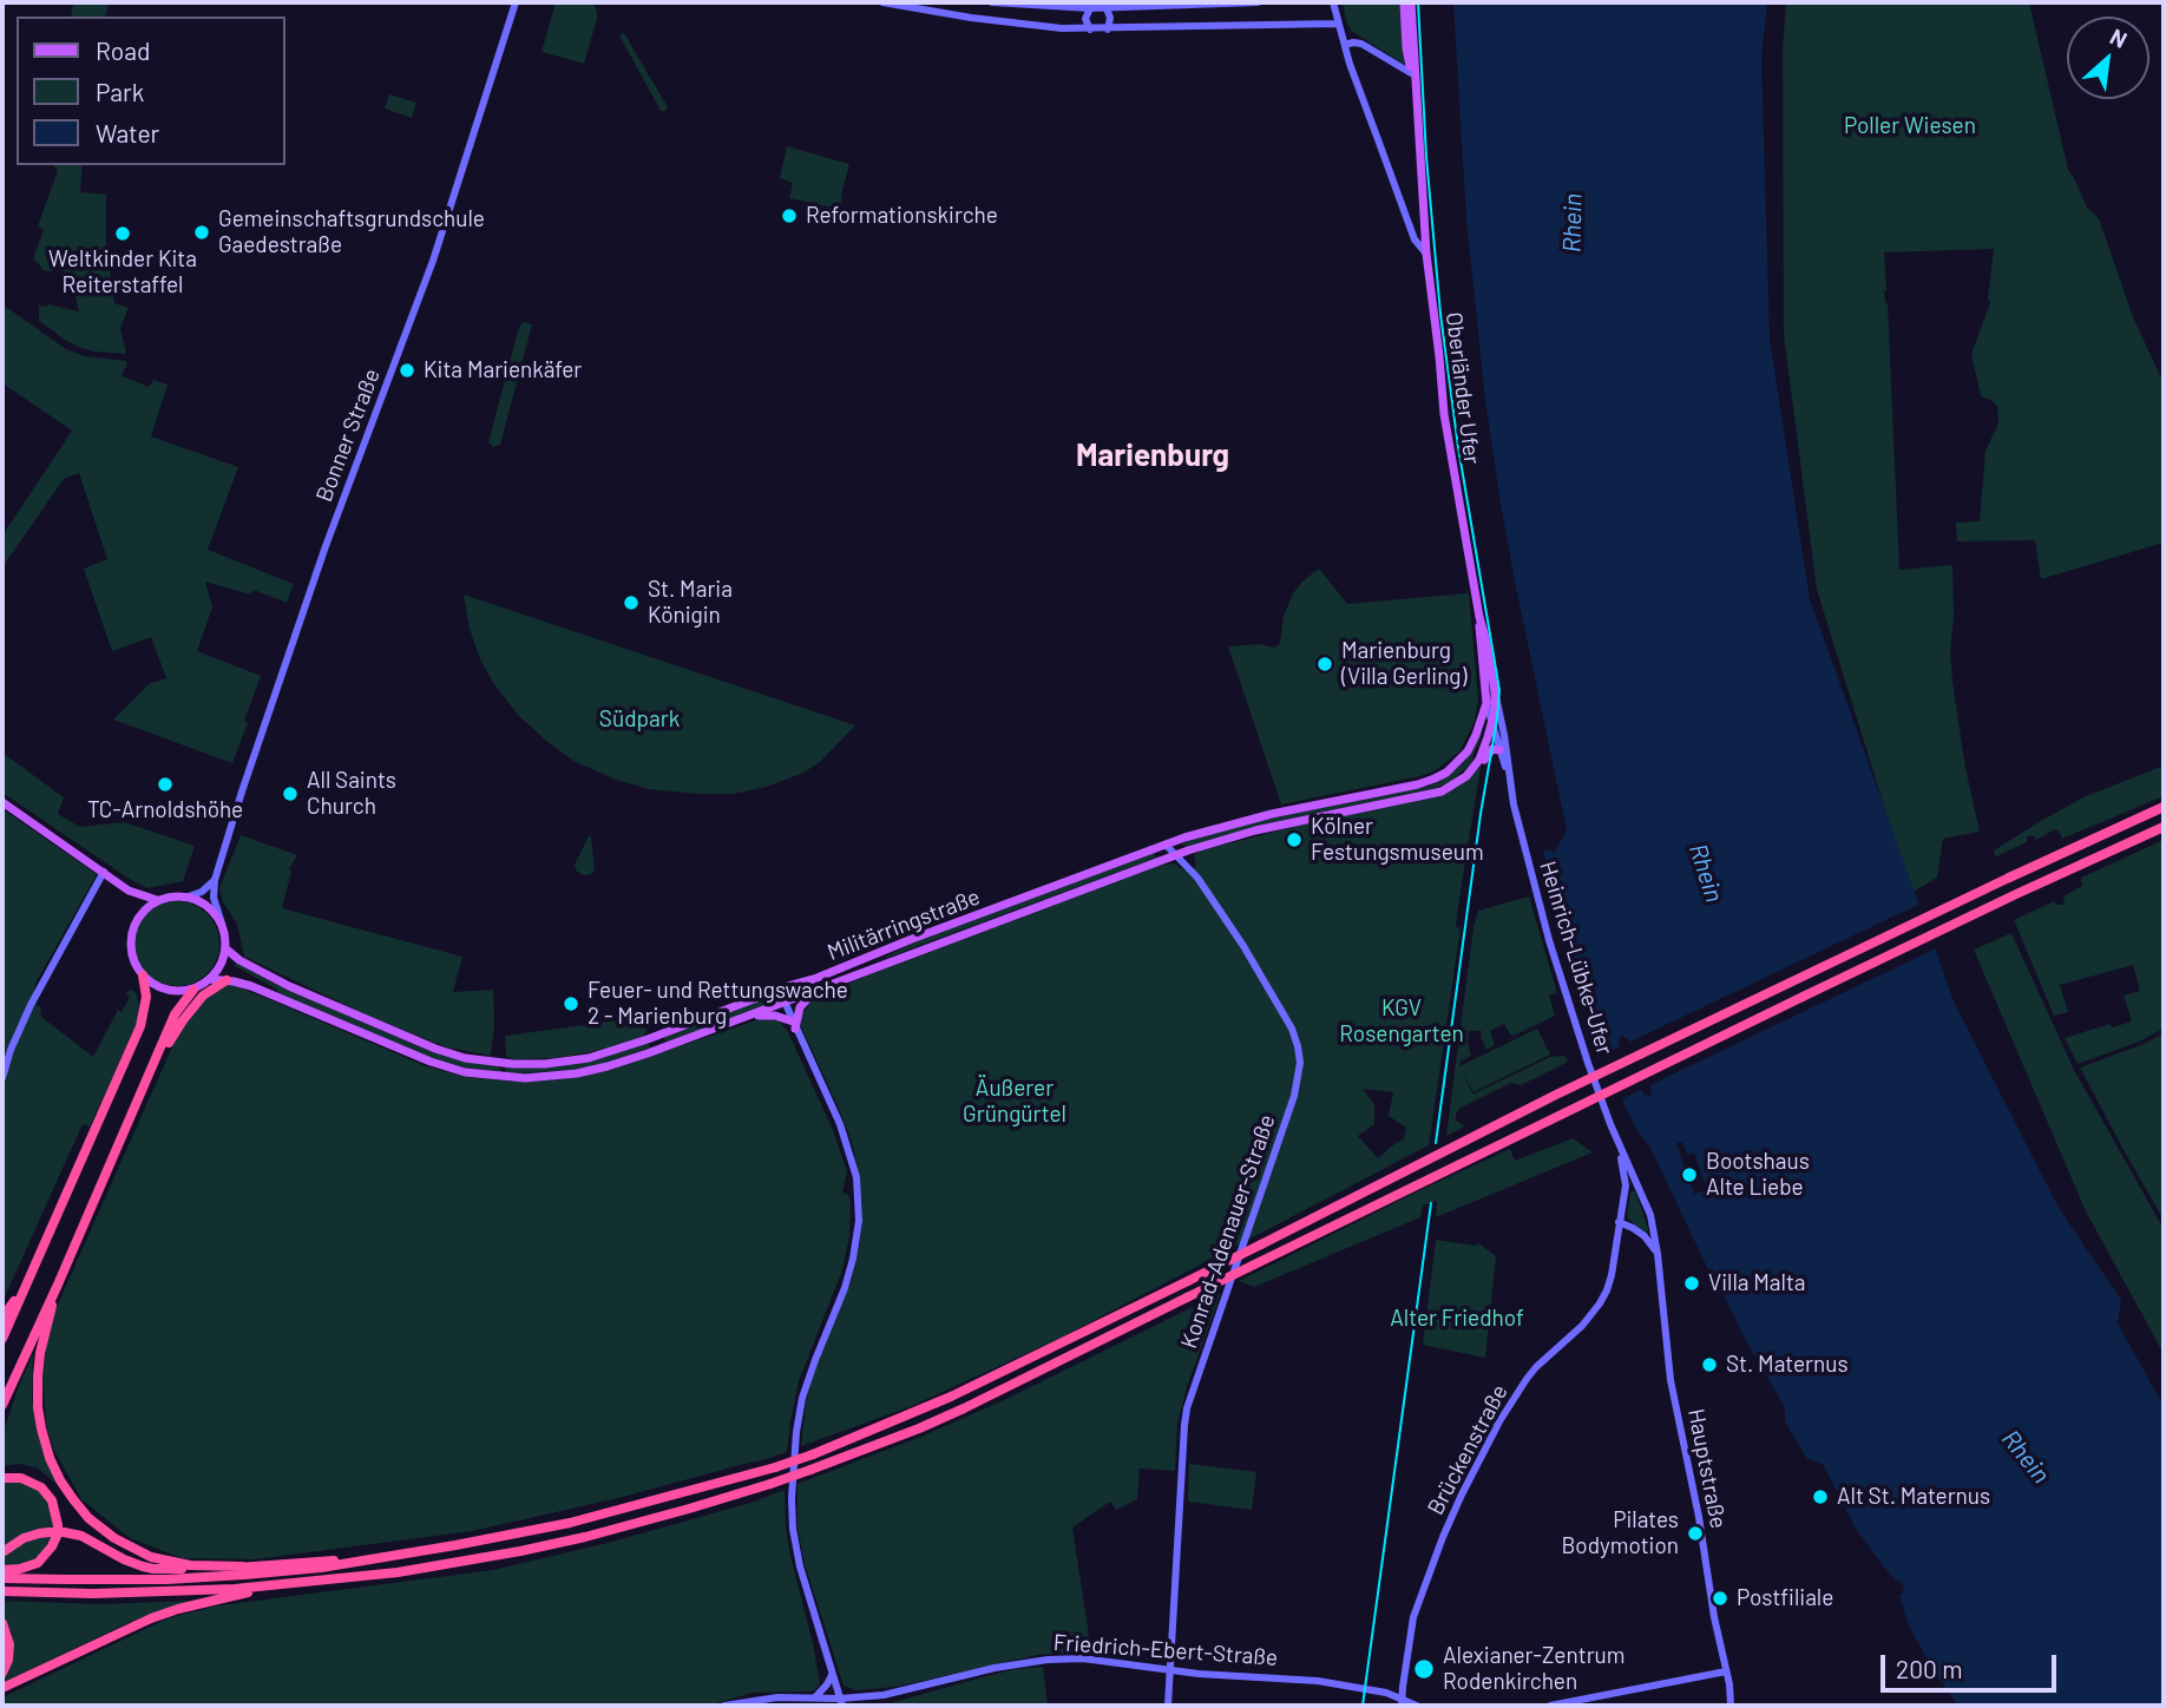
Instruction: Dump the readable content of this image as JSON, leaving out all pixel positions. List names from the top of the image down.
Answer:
{
  "streets": {
    "main road": [
      "Oberländer Ufer",
      "Bonner Straße",
      "Militärringstraße",
      "Heinrich-Lübke-Ufer",
      "Konrad-Adenauer-Straße",
      "Brückenstraße",
      "Hauptstraße",
      "Friedrich-Ebert-Straße"
    ]
  },
  "crossings": [
    ["Oberländer Ufer", "Militärringstraße"],
    ["Oberländer Ufer", "Heinrich-Lübke-Ufer"],
    ["Bonner Straße", "Militärringstraße"],
    ["Militärringstraße", "Heinrich-Lübke-Ufer"],
    ["Militärringstraße", "Konrad-Adenauer-Straße"],
    ["Heinrich-Lübke-Ufer", "Brückenstraße"],
    ["Heinrich-Lübke-Ufer", "Hauptstraße"],
    ["Konrad-Adenauer-Straße", "Friedrich-Ebert-Straße"],
    ["Brückenstraße", "Hauptstraße"],
    ["Brückenstraße", "Friedrich-Ebert-Straße"]
  ],
  "districts": ["Marienburg"],
  "water": ["Rhein"],
  "parks": [
    "Poller Wiesen",
    "Südpark",
    "KGV Rosengarten",
    "Äußerer Grüngürtel",
    "Alter Friedhof"
  ],
  "places": [
    "Reformationskirche",
    "Gemeinschaftsgrundschule Gaedestraße",
    "Weltkinder Kita Reiterstaffel",
    "Kita Marienkäfer",
    "St. Maria Königin",
    "Marienburg (Villa Gerling)",
    "TC-Arnoldshöhe",
    "All Saints Church",
    "Kölner Festungsmuseum",
    "Feuer- und Rettungswache 2 - Marienburg",
    "Bootshaus Alte Liebe",
    "Villa Malta",
    "St. Maternus",
    "Alt St. Maternus",
    "Pilates Bodymotion",
    "Postfiliale",
    "Alexianer-Zentrum Rodenkirchen"
  ],
  "legend": ["Road", "Park", "Water"],
  "scale_bar": "200 m",
  "north": "top right"
}
